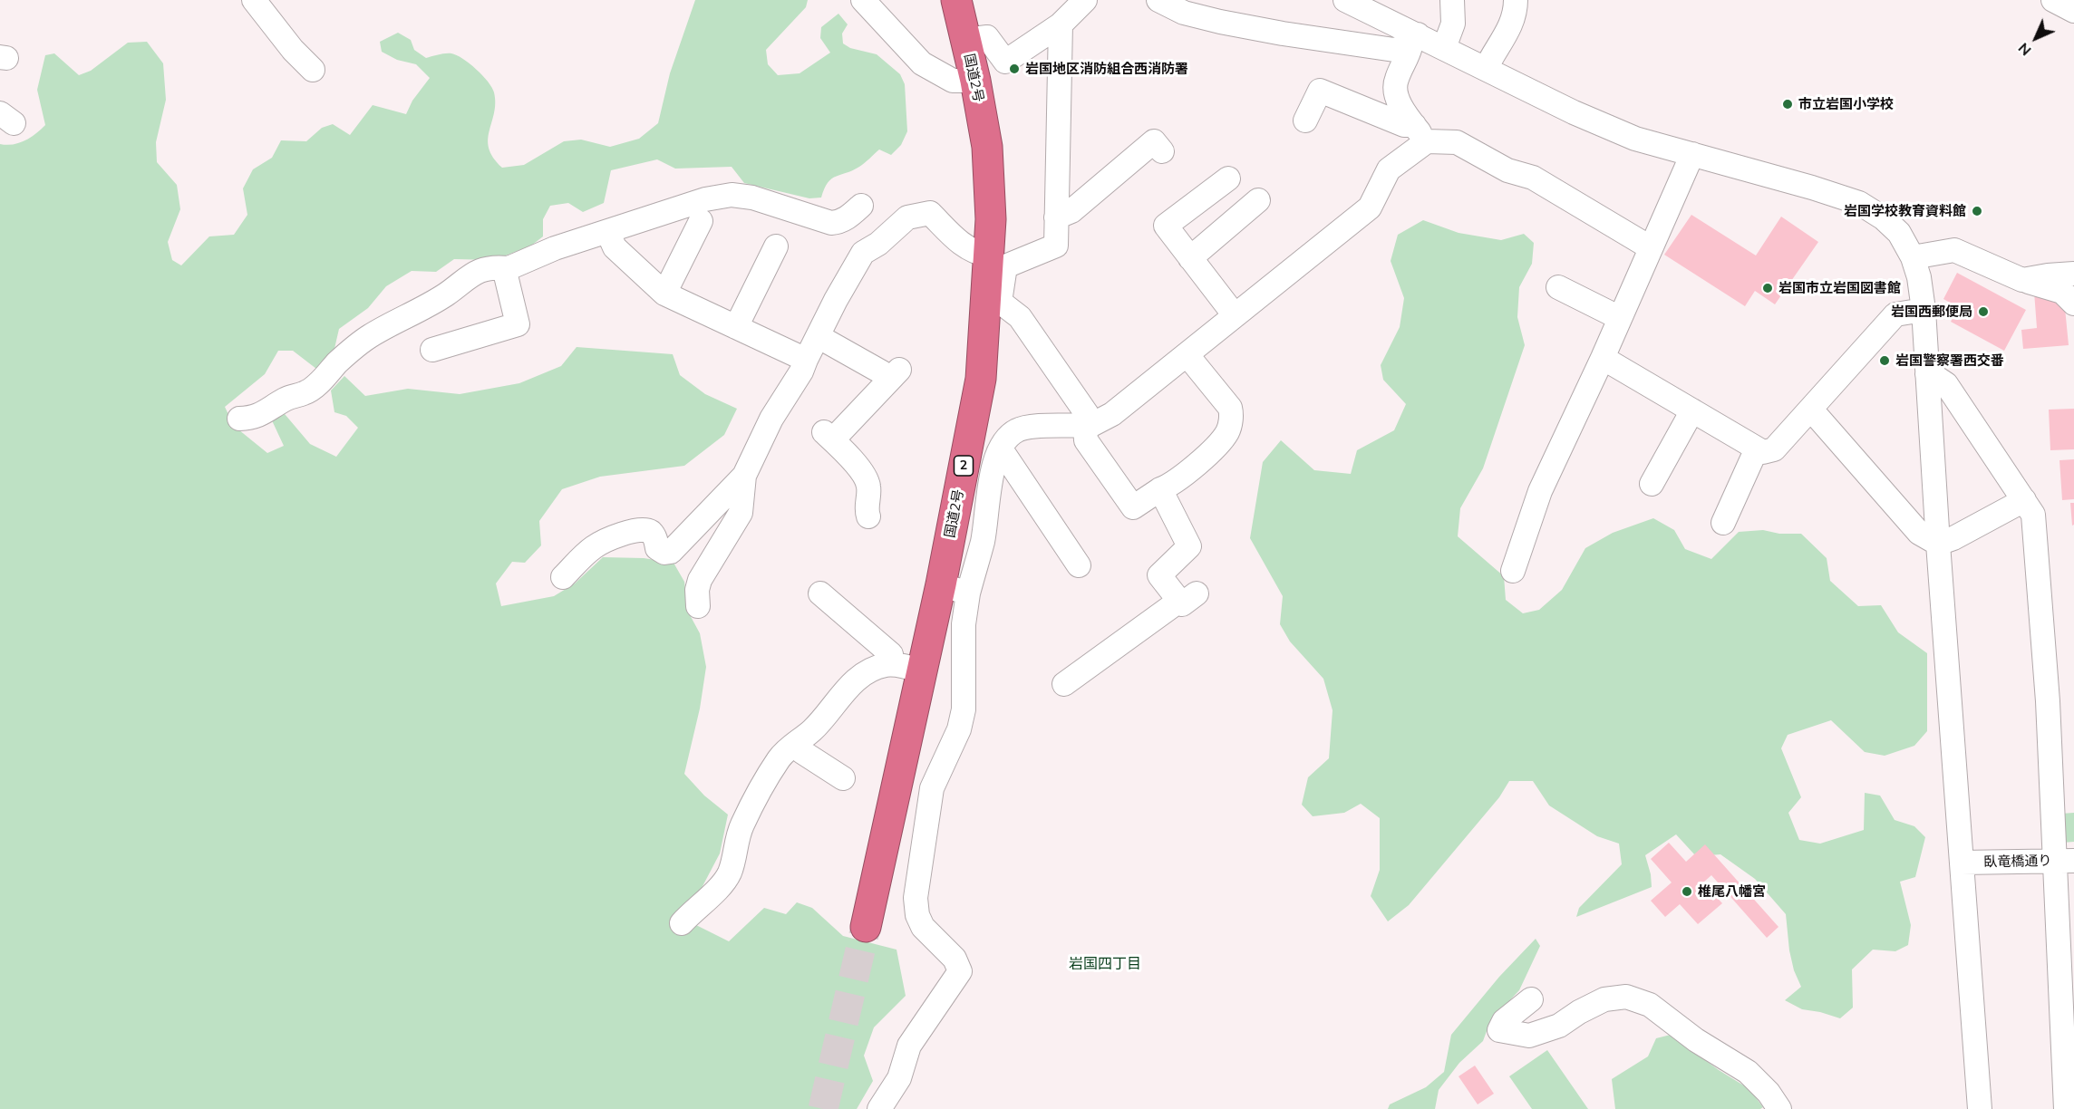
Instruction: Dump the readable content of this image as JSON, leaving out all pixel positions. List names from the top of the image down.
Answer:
{
  "streets": {
    "highway": ["国道2号", "2"],
    "street": ["臥竜橋通り"]
  },
  "districts": ["岩国四丁目"],
  "places": [
    "岩国地区消防組合西消防署",
    "市立岩国小学校",
    "岩国学校教育資料館",
    "岩国市立岩国図書館",
    "岩国西郵便局",
    "岩国警察署西交番",
    "椎尾八幡宮"
  ],
  "north": "bottom left"
}
